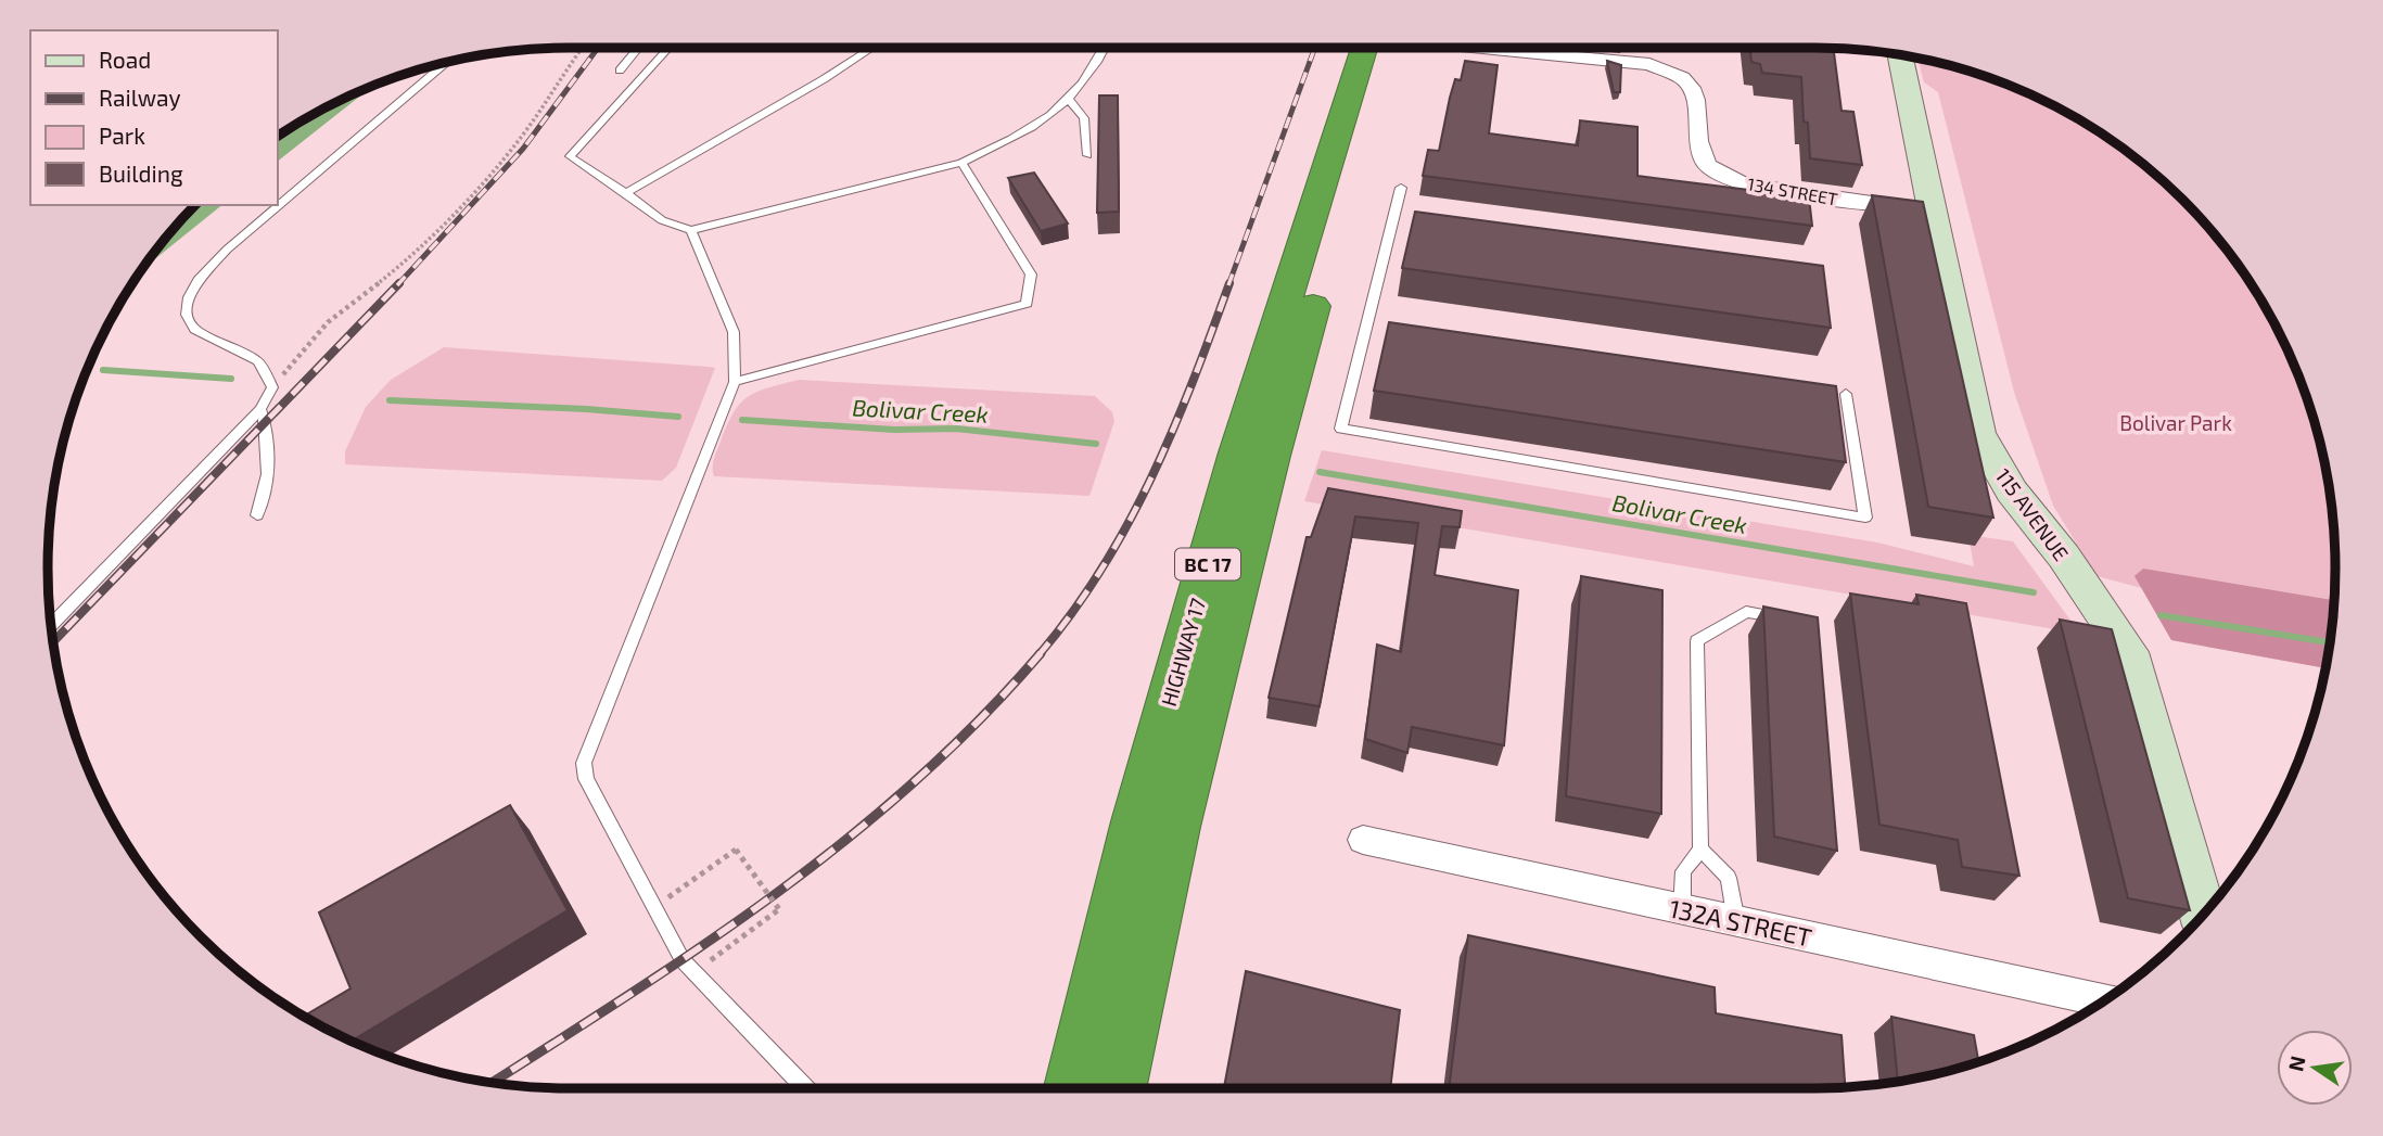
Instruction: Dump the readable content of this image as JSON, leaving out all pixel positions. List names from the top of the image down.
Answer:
{
  "streets": {
    "highway": ["BC 17", "HIGHWAY 17"],
    "street": ["134 STREET", "115 AVENUE", "132A STREET"]
  },
  "crossings": [
    ["134 STREET", "115 AVENUE"]
  ],
  "water": ["Bolivar Creek"],
  "parks": ["Bolivar Park"],
  "legend": [
    "Road",
    "Railway",
    "Park",
    "Building"
  ],
  "north": "left"
}
